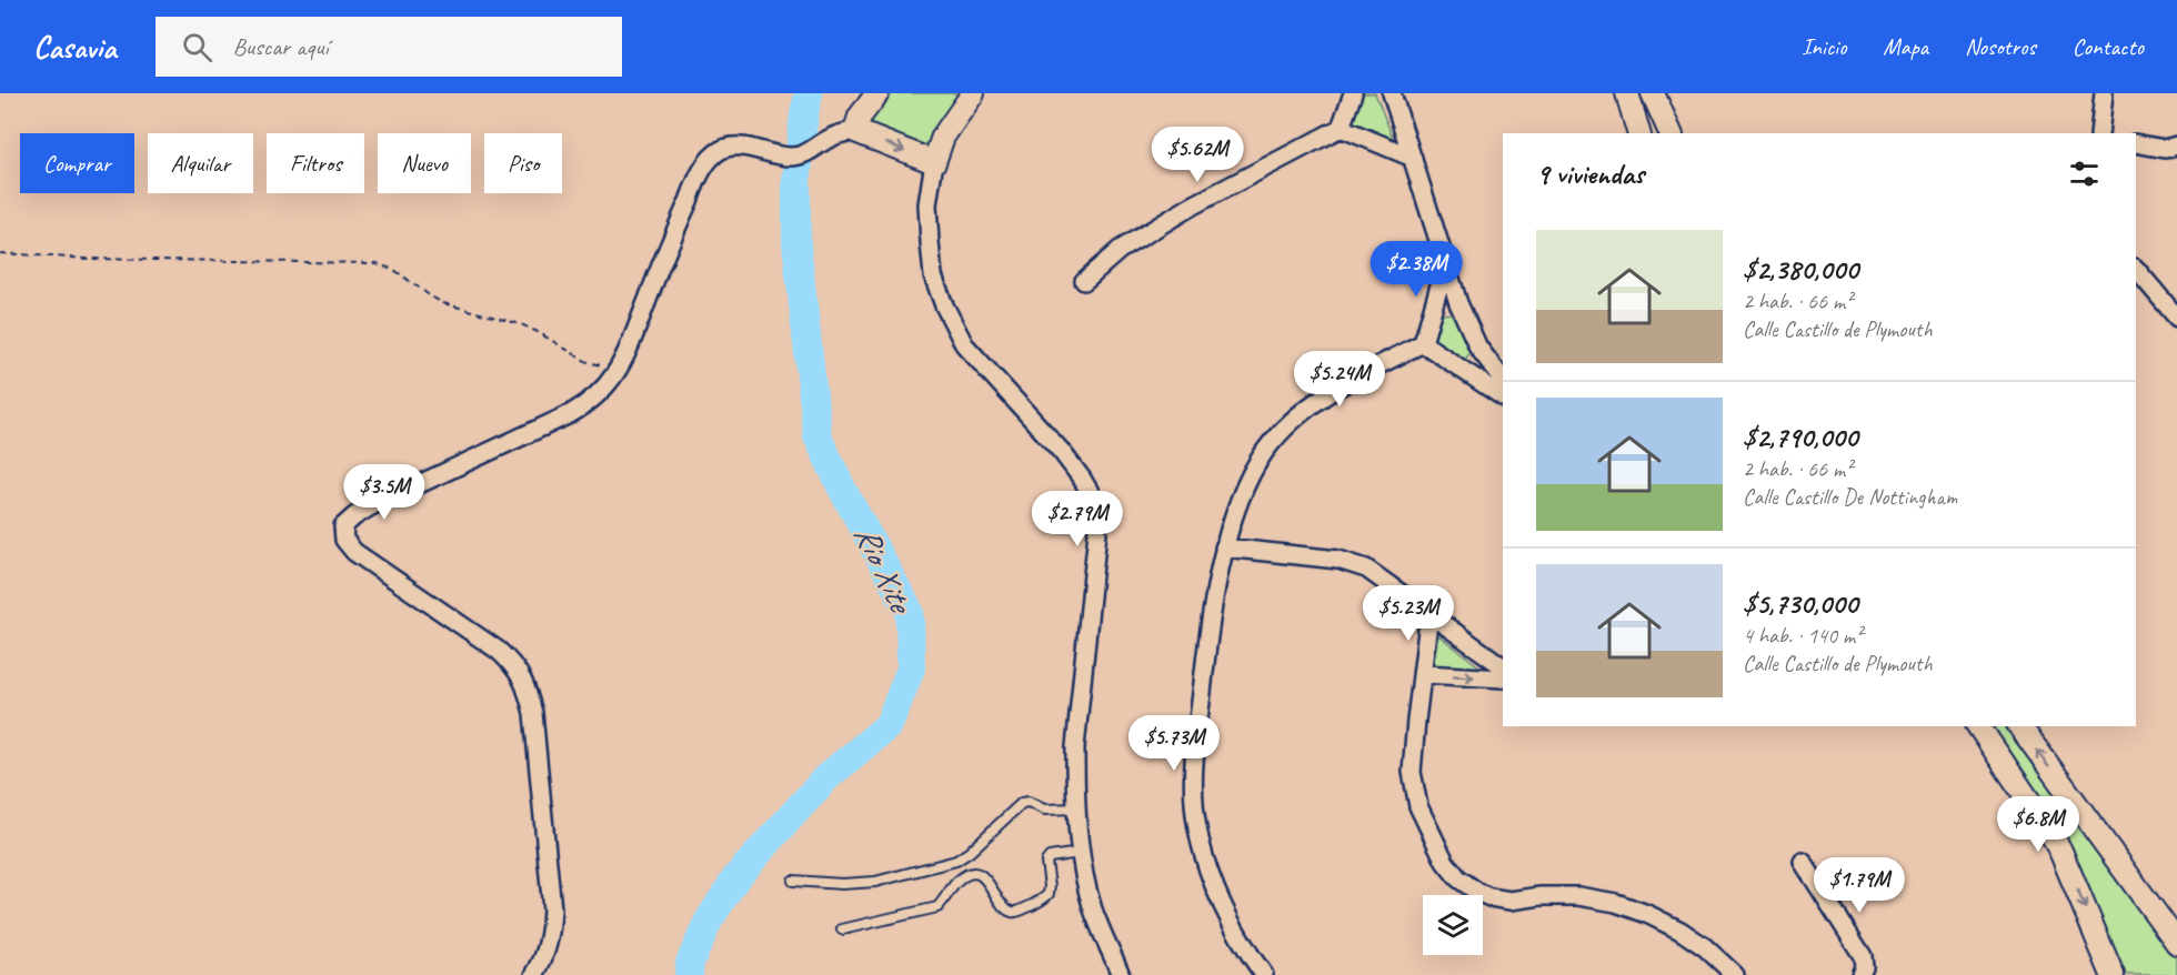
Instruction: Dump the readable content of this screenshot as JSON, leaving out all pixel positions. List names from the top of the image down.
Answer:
{
  "water": ["Rio Xite"],
  "page": {
    "header": "Casavia",
    "search": "Buscar aquí",
    "nav": [
      "Inicio",
      "Mapa",
      "Nosotros",
      "Contacto"
    ],
    "price": [
      "$5.62M",
      "$2.38M",
      "$5.24M",
      "$3.5M",
      "$2.79M",
      "$5.23M",
      "$5.73M",
      "$6.8M",
      "$1.79M"
    ],
    "chip": [
      "Comprar",
      "Alquilar",
      "Filtros",
      "Nuevo",
      "Piso"
    ],
    "heading": "9 viviendas",
    "list": [
      {
        "name": "$2,380,000",
        "note": "2 hab. · 66 m² · Calle Castillo de Plymouth"
      },
      {
        "name": "$2,790,000",
        "note": "2 hab. · 66 m² · Calle Castillo De Nottingham"
      },
      {
        "name": "$5,730,000",
        "note": "4 hab. · 140 m² · Calle Castillo de Plymouth"
      }
    ]
  }
}
